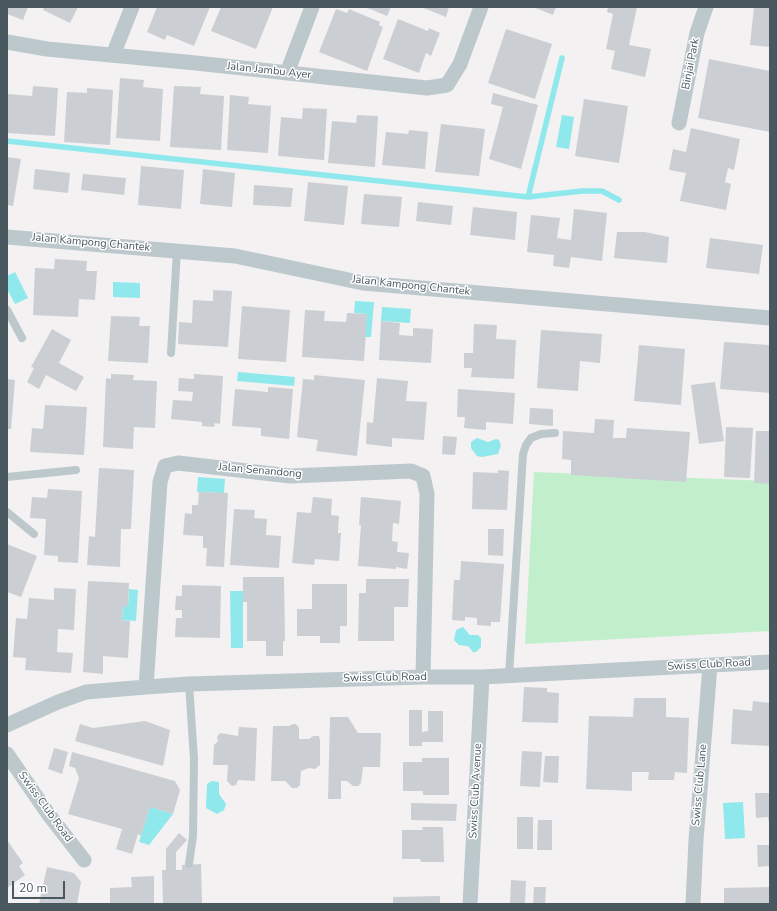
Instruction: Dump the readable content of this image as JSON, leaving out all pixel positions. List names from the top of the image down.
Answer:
{
  "streets": {
    "street": [
      "Binjai Park",
      "Jalan Jambu Ayer",
      "Jalan Kampong Chantek",
      "Jalan Senandong",
      "Swiss Club Road",
      "Swiss Club Lane",
      "Swiss Club Avenue"
    ]
  },
  "crossings": [
    ["Jalan Senandong", "Swiss Club Road"],
    ["Swiss Club Road", "Swiss Club Lane"],
    ["Swiss Club Road", "Swiss Club Avenue"]
  ],
  "scale_bar": "20 m"
}
